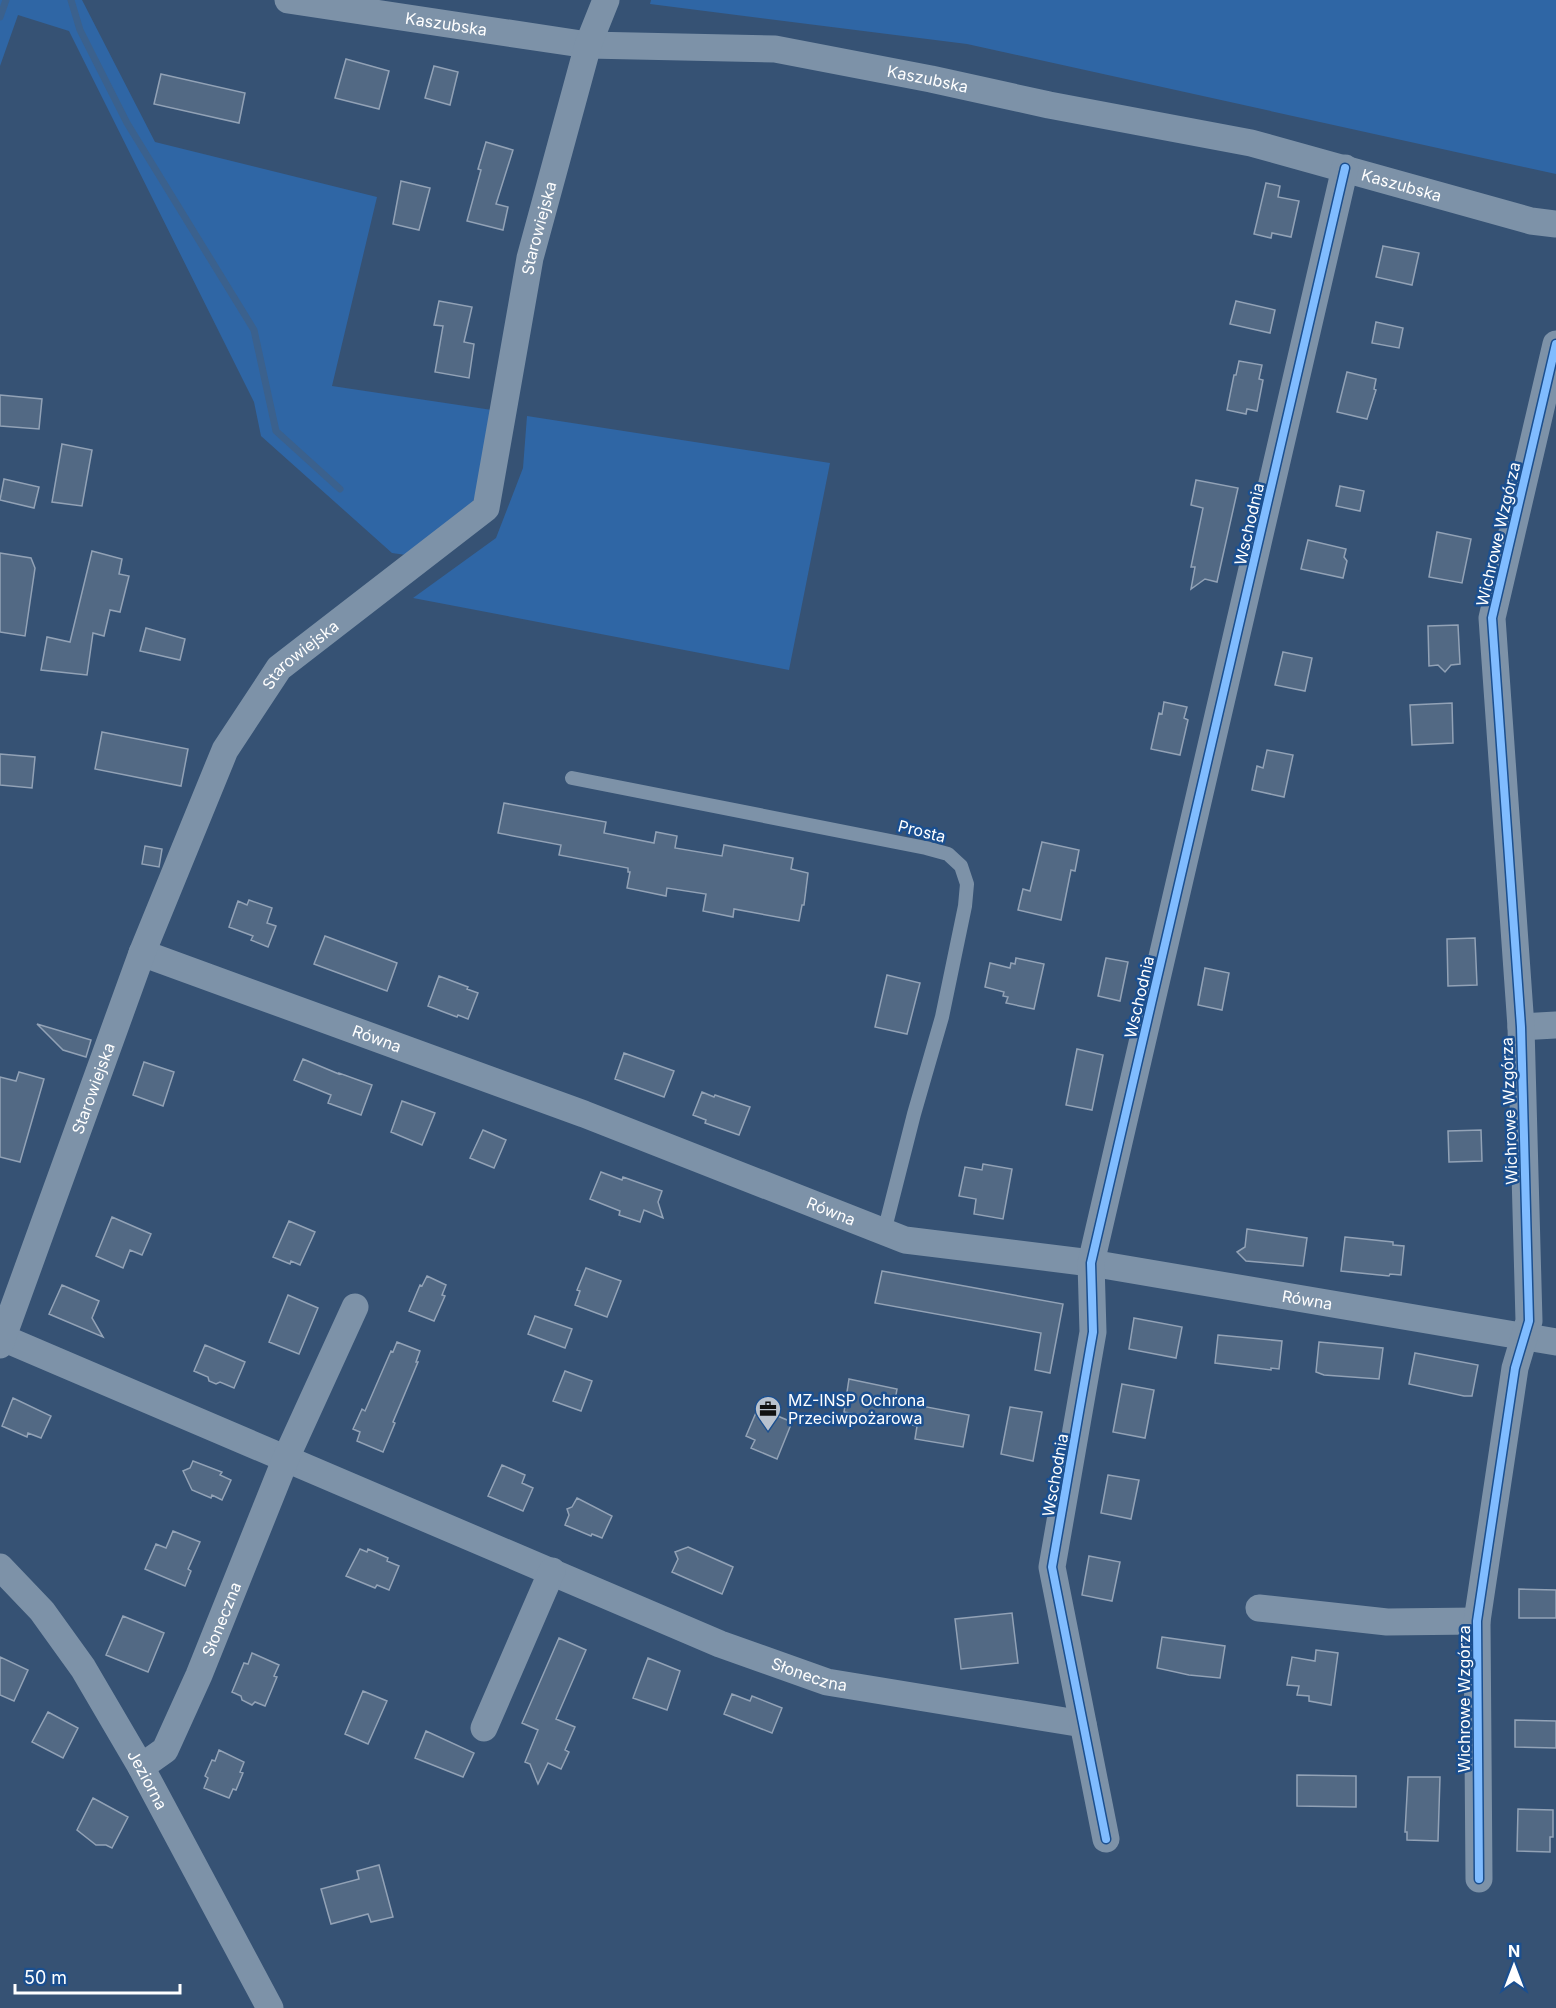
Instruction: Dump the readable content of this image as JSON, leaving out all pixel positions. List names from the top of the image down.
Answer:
{
  "streets": {
    "street": [
      "Kaszubska",
      "Starowiejska",
      "Wschodnia",
      "Wichrowe Wzgórza",
      "Równa",
      "Słoneczna",
      "Jeziorna"
    ],
    "lane": ["Prosta"]
  },
  "crossings": [
    ["Kaszubska", "Starowiejska"],
    ["Kaszubska", "Wschodnia"],
    ["Starowiejska", "Równa"],
    ["Starowiejska", "Słoneczna"],
    ["Wschodnia", "Równa"],
    ["Wschodnia", "Słoneczna"],
    ["Wichrowe Wzgórza", "Równa"],
    ["Prosta", "Równa"],
    ["Słoneczna", "Jeziorna"]
  ],
  "places": {
    "office": ["MZ-INSP Ochrona Przeciwpożarowa"]
  },
  "scale_bar": "50 m",
  "north": "top"
}
